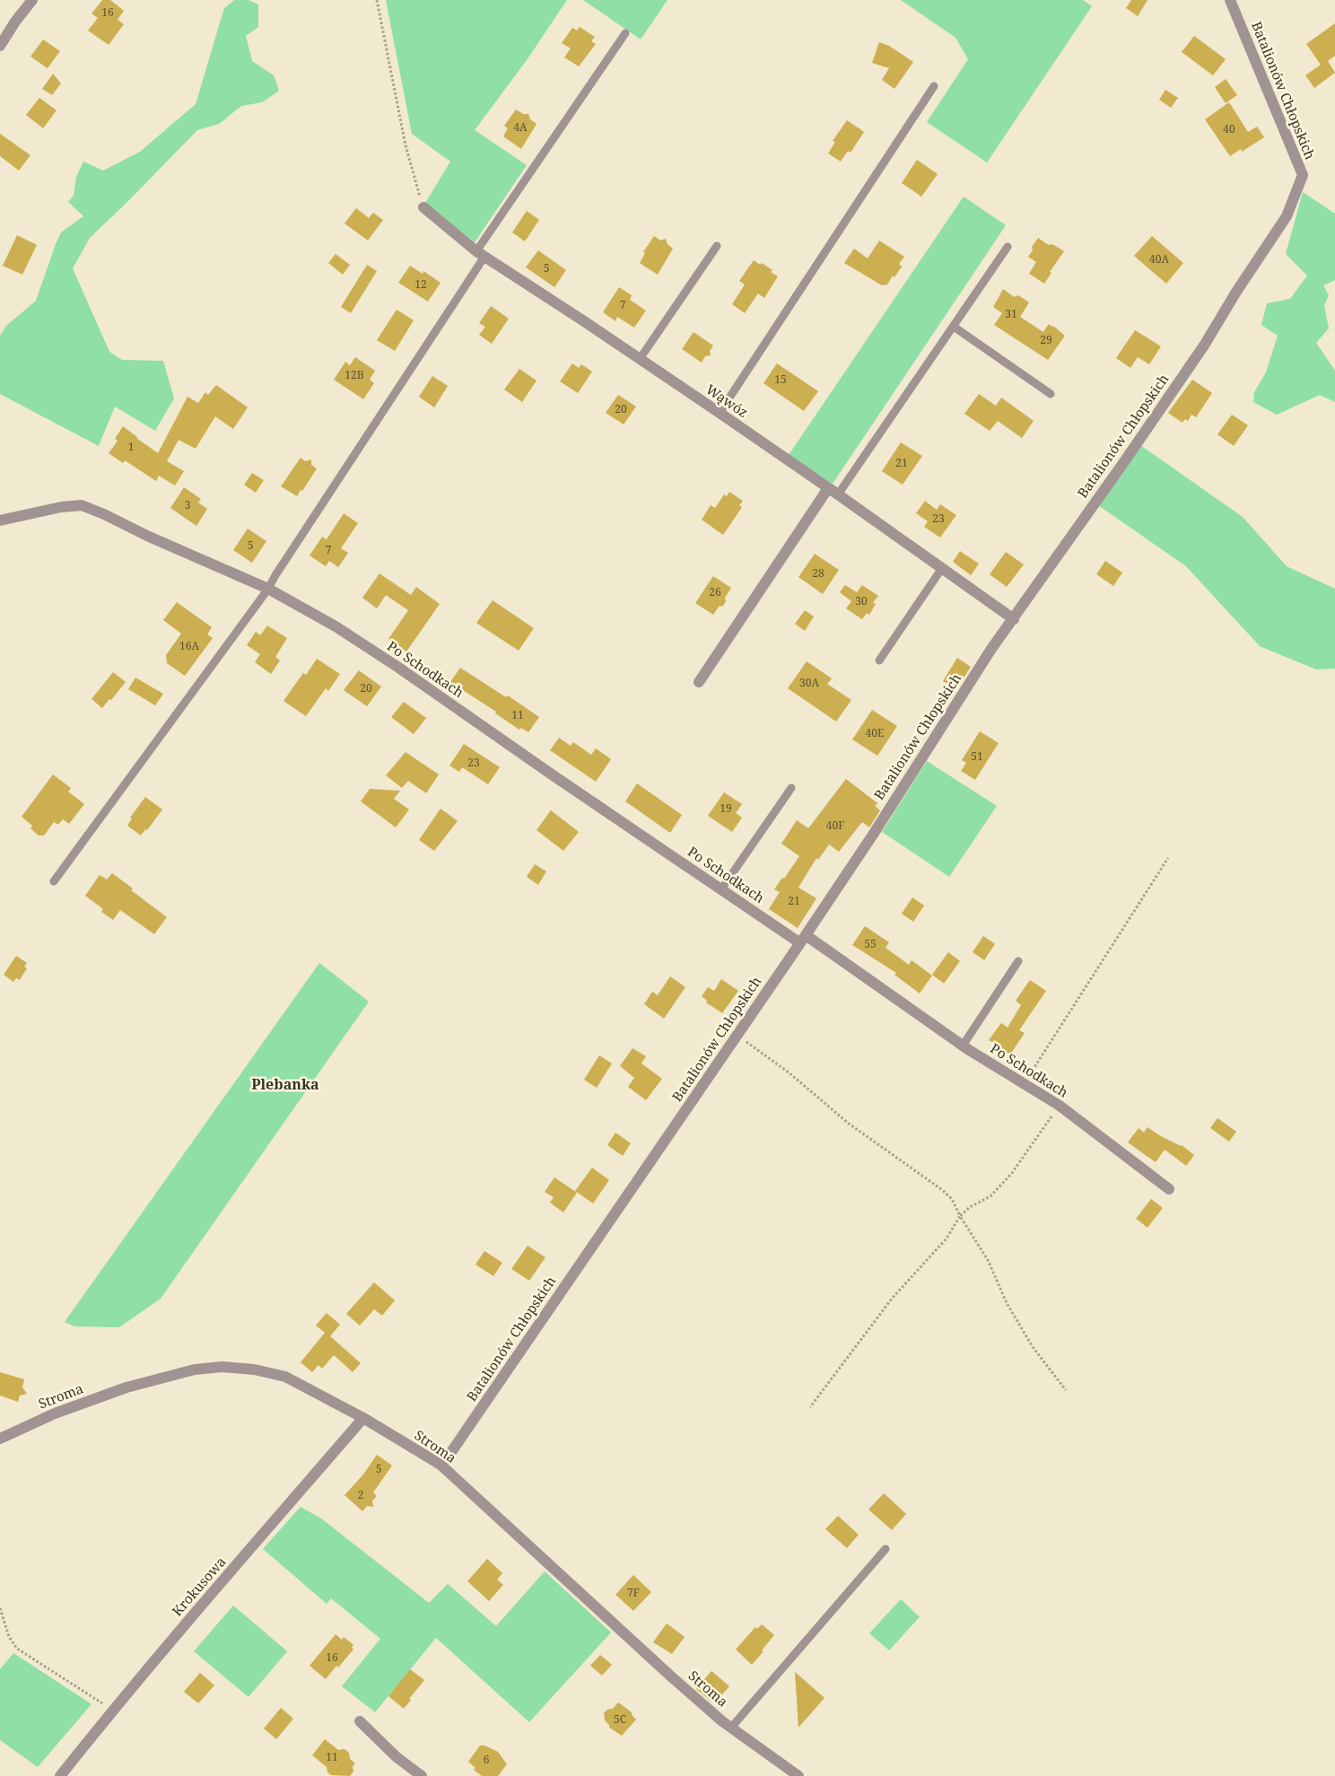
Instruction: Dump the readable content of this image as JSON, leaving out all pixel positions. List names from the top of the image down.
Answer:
{
  "streets": {
    "street": [
      "Batalionów Chłopskich",
      "Wąwóz",
      "Po Schodkach",
      "Stroma",
      "Krokusowa"
    ]
  },
  "crossings": [
    ["Batalionów Chłopskich", "Wąwóz"],
    ["Batalionów Chłopskich", "Po Schodkach"],
    ["Batalionów Chłopskich", "Stroma"],
    ["Stroma", "Krokusowa"]
  ],
  "districts": ["Plebanka"],
  "house_numbers": [
    "16",
    "4A",
    "40",
    "40A",
    "5",
    "12",
    "7",
    "31",
    "29",
    "12B",
    "15",
    "20",
    "1",
    "21",
    "3",
    "23",
    "5",
    "7",
    "28",
    "26",
    "30",
    "16A",
    "30A",
    "20",
    "11",
    "40E",
    "51",
    "23",
    "19",
    "40F",
    "21",
    "55",
    "5",
    "2",
    "7F",
    "16",
    "5C",
    "11",
    "6"
  ]
}
